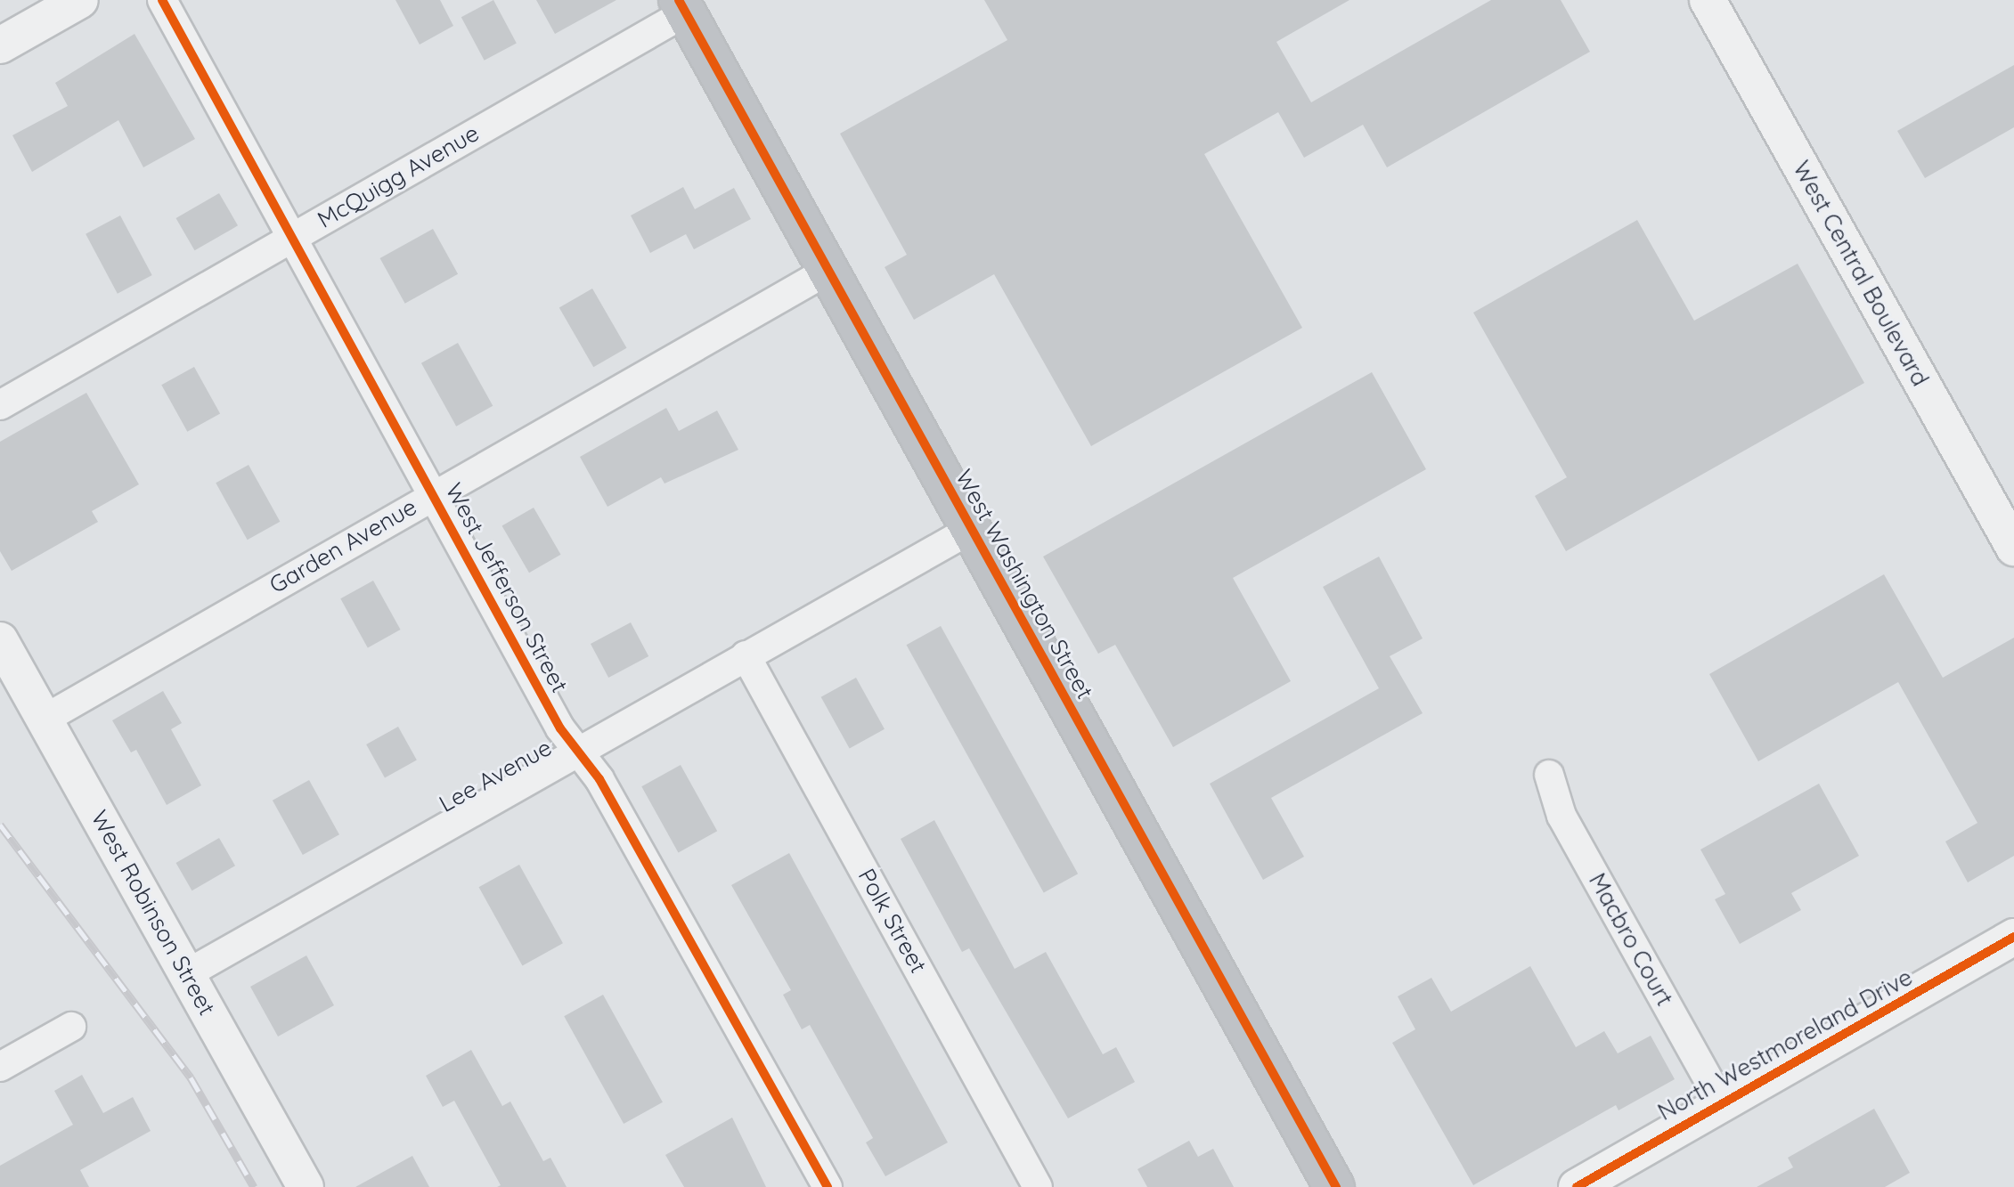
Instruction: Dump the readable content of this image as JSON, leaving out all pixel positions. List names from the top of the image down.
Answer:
{
  "streets": {
    "main road": ["West Washington Street"],
    "street": [
      "McQuigg Avenue",
      "West Central Boulevard",
      "Garden Avenue",
      "West Jefferson Street",
      "Lee Avenue",
      "West Robinson Street",
      "Polk Street",
      "Macbro Court",
      "North Westmoreland Drive"
    ]
  },
  "crossings": [
    ["McQuigg Avenue", "West Washington Street"],
    ["McQuigg Avenue", "West Jefferson Street"],
    ["Garden Avenue", "West Washington Street"],
    ["Garden Avenue", "West Jefferson Street"],
    ["Garden Avenue", "West Robinson Street"],
    ["West Washington Street", "Lee Avenue"],
    ["West Jefferson Street", "Lee Avenue"],
    ["Lee Avenue", "West Robinson Street"],
    ["Lee Avenue", "Polk Street"],
    ["Macbro Court", "North Westmoreland Drive"]
  ]
}
